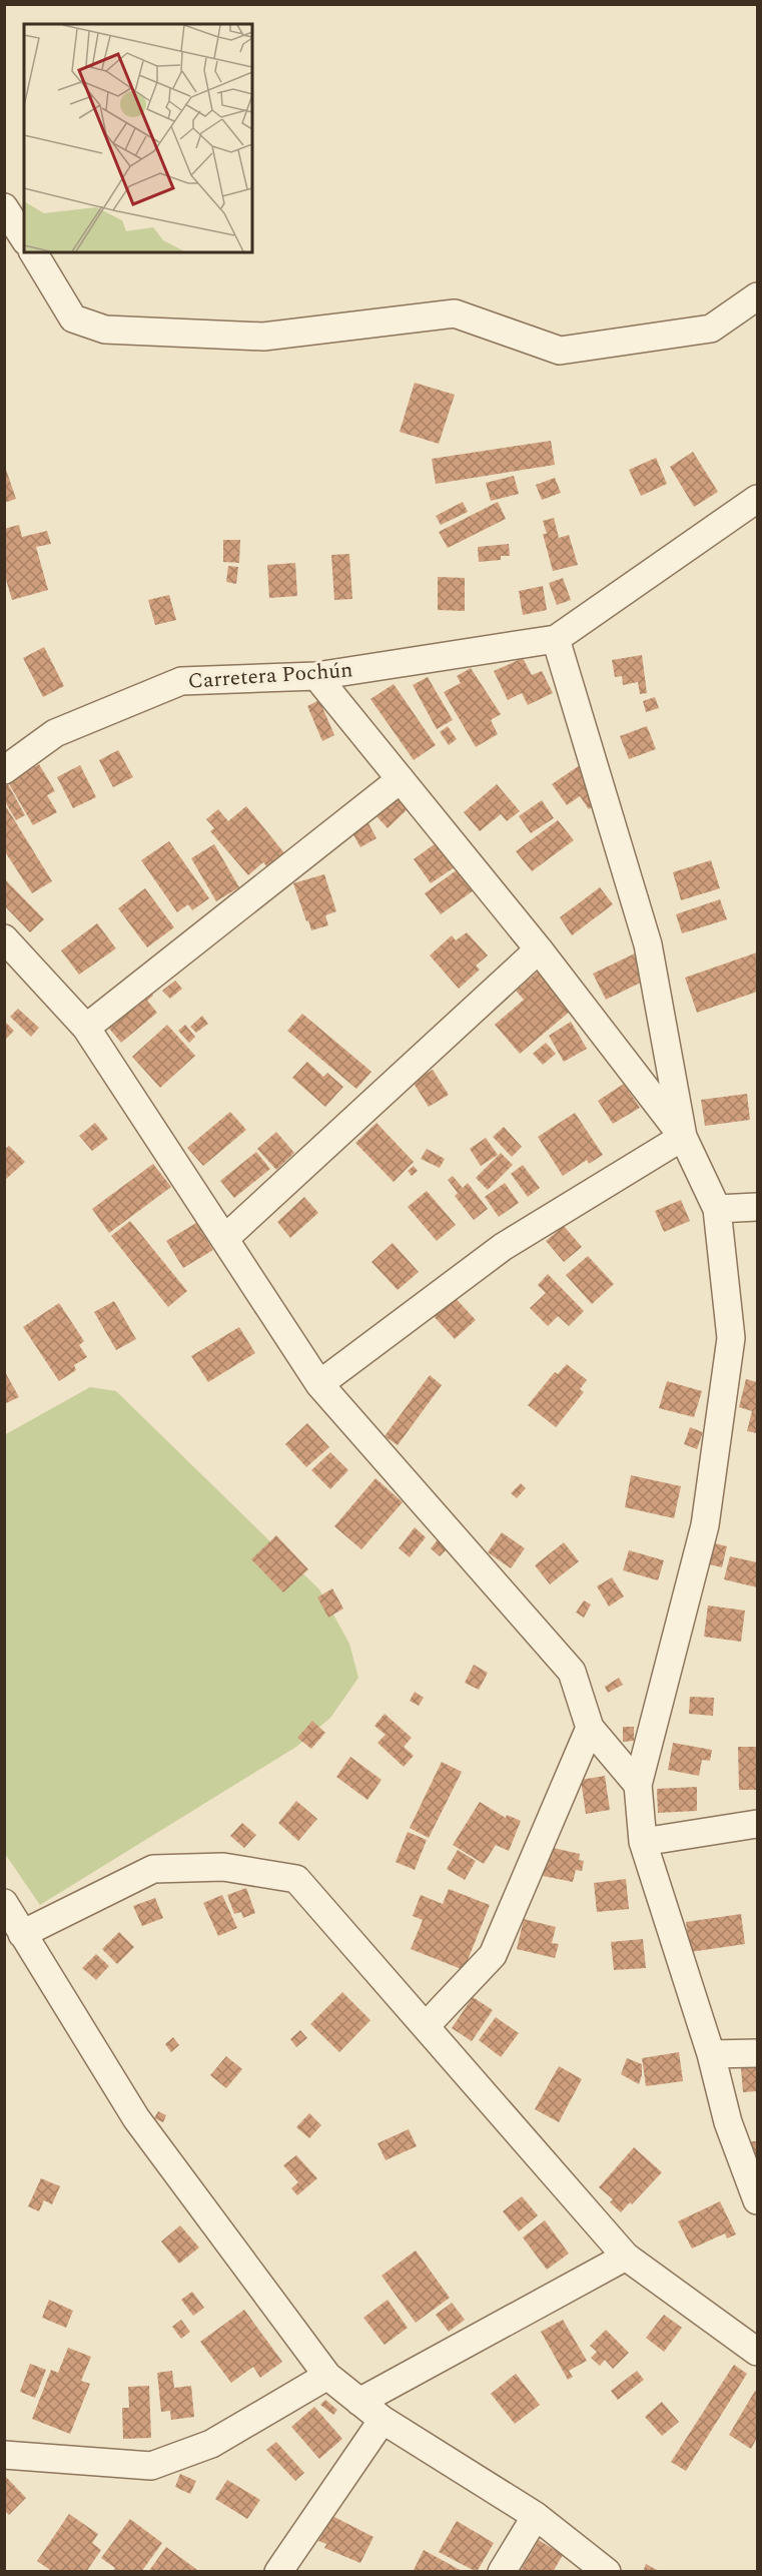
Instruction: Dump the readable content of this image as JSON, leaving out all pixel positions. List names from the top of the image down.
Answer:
{
  "streets": {
    "street": ["Carretera Pochún"]
  }
}
